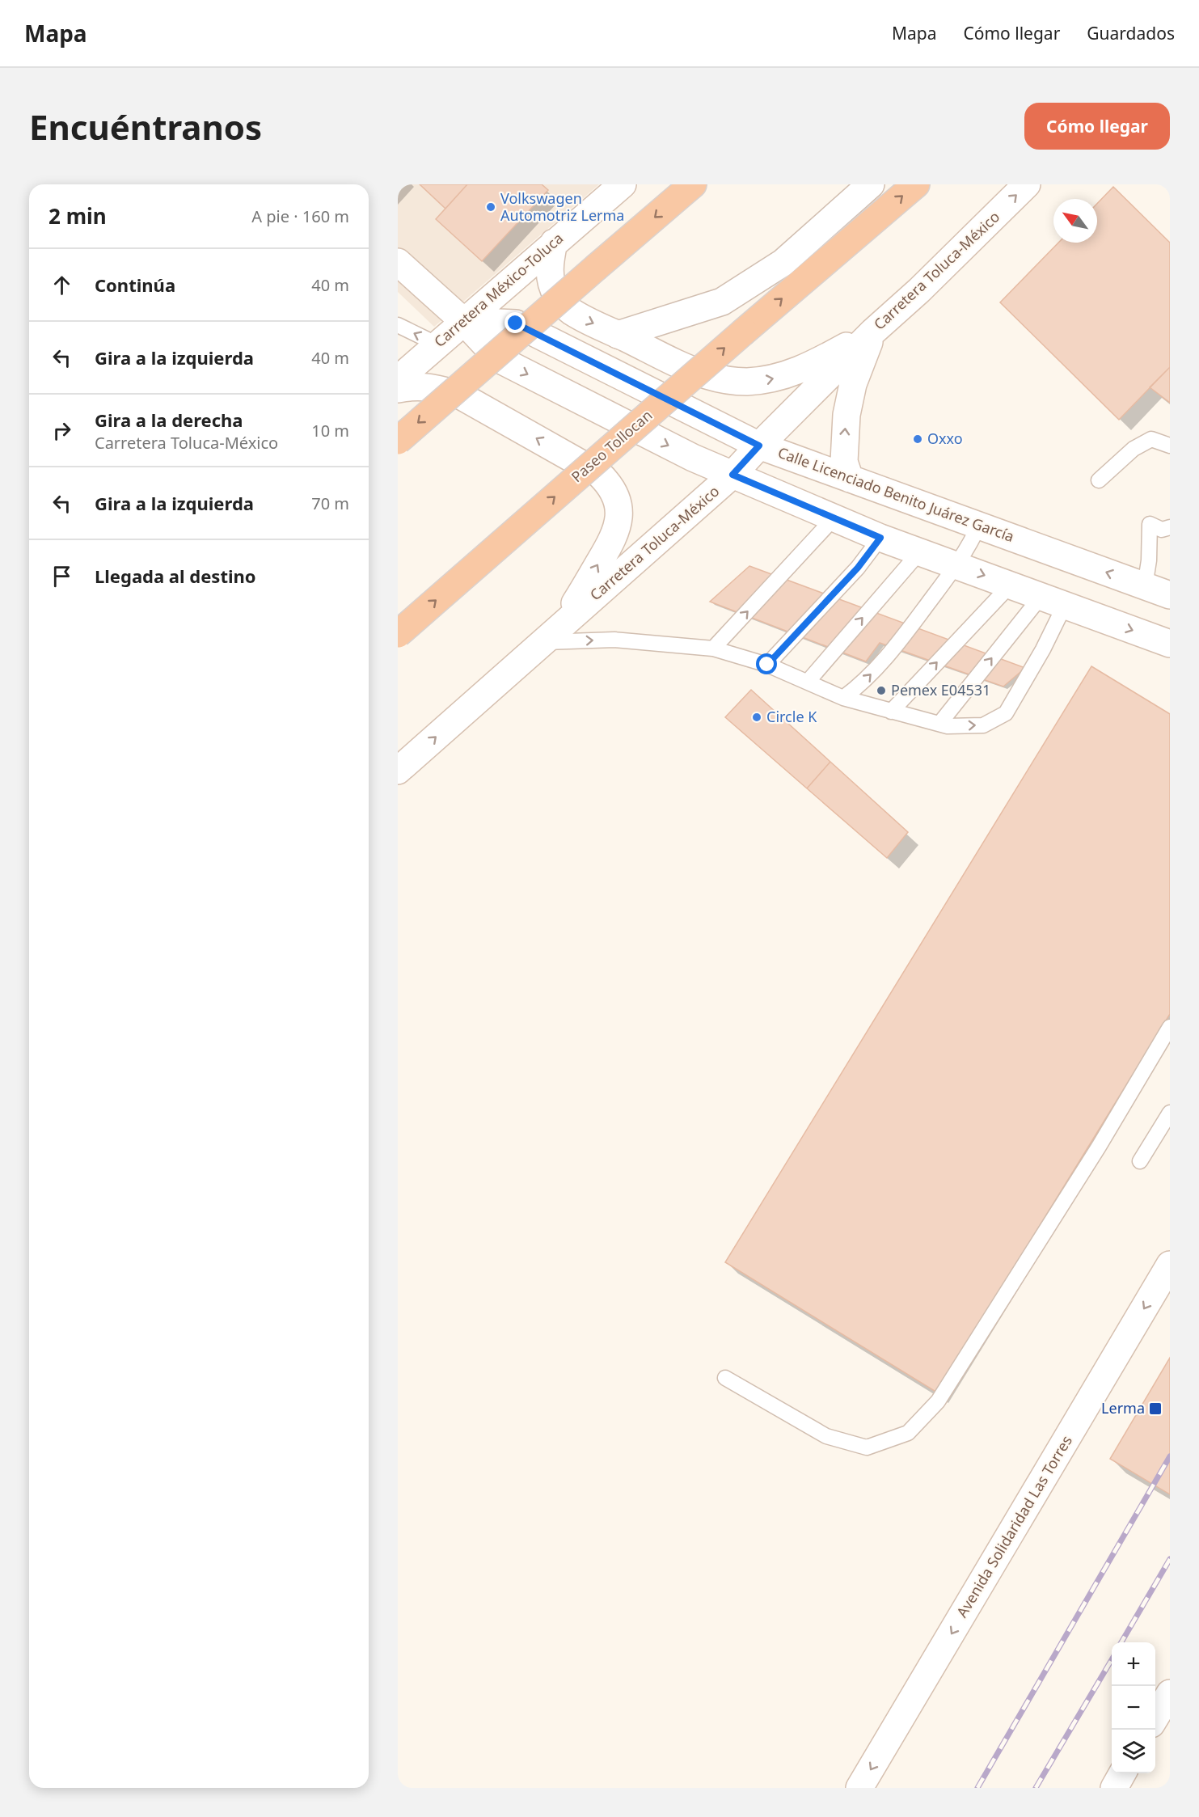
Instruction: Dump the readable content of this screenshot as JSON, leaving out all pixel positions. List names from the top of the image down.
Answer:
{
  "streets": {
    "highway": ["Paseo Tollocan"],
    "main road": [
      "Carretera Toluca-México",
      "Carretera México-Toluca",
      "Calle Licenciado Benito Juárez García",
      "Avenida Solidaridad Las Torres"
    ]
  },
  "crossings": [
    ["Carretera Toluca-México", "Calle Licenciado Benito Juárez García"],
    ["Carretera México-Toluca", "Calle Licenciado Benito Juárez García"]
  ],
  "one_way": ["Carretera Toluca-México", "Avenida Solidaridad Las Torres"],
  "places": {
    "other": [
      "Volkswagen Automotriz Lerma",
      "Oxxo",
      "Pemex E04531",
      "Circle K"
    ],
    "transit": ["Lerma"]
  },
  "north": "top left",
  "page": {
    "header": "Mapa",
    "nav": ["Mapa", "Cómo llegar", "Guardados"],
    "buttons": "Cómo llegar",
    "title": "Encuéntranos",
    "heading": ["2 min", "A pie · 160 m"],
    "list": [
      ["Continúa", "40 m"],
      ["Gira a la izquierda", "40 m"],
      ["Gira a la derecha", "Carretera Toluca-México", "10 m"],
      ["Gira a la izquierda", "70 m"],
      "Llegada al destino"
    ],
    "map_buttons": ["+", "−"]
  }
}
